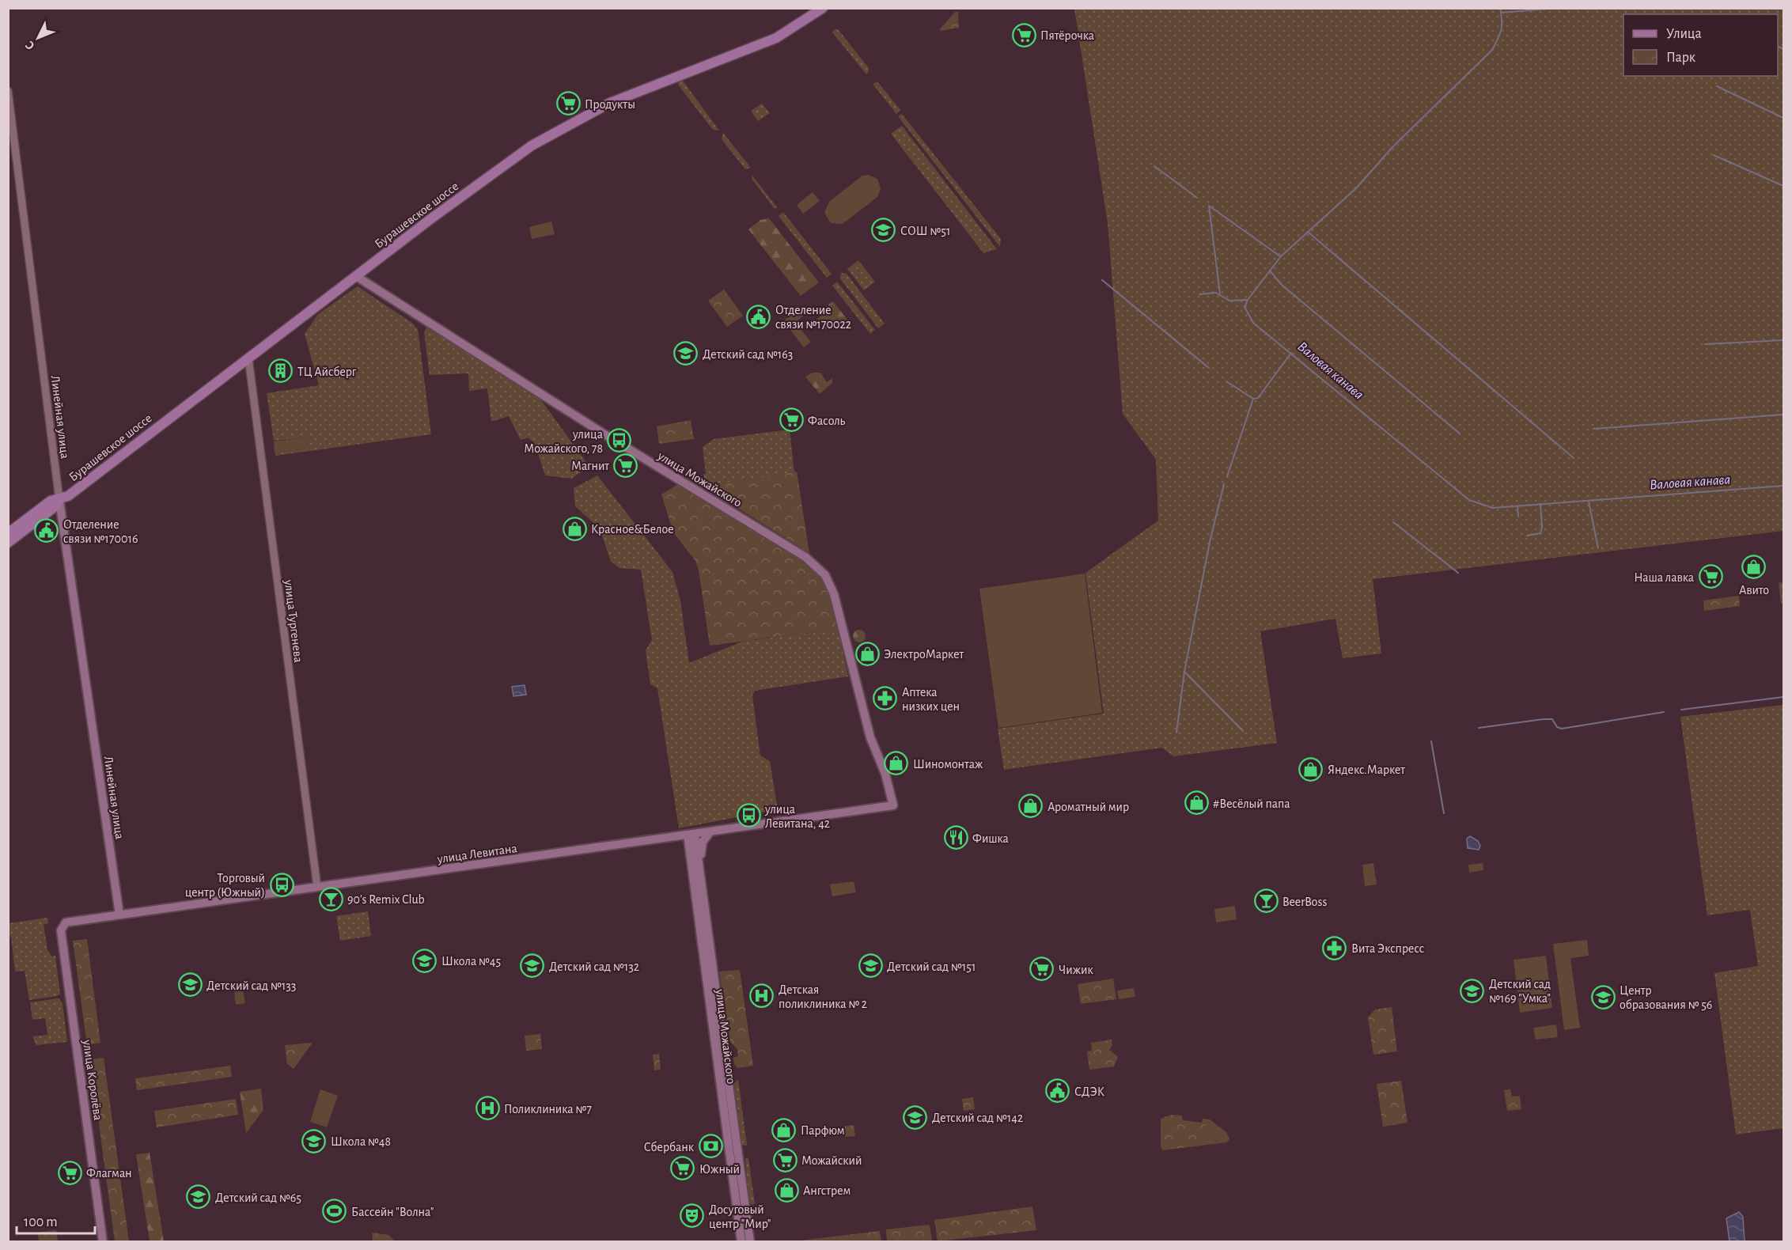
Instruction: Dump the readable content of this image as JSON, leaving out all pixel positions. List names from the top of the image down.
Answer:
{
  "streets": {
    "main road": [
      "Бурашевское шоссе",
      "Линейная улица",
      "улица Можайского",
      "улица Левитана",
      "улица Королёва"
    ],
    "street": ["улица Тургенева"]
  },
  "crossings": [
    ["Бурашевское шоссе", "Линейная улица"],
    ["Бурашевское шоссе", "улица Можайского"],
    ["Бурашевское шоссе", "улица Тургенева"],
    ["Линейная улица", "улица Левитана"],
    ["улица Можайского", "улица Левитана"],
    ["улица Тургенева", "улица Левитана"],
    ["улица Левитана", "улица Королёва"]
  ],
  "water": ["Валовая канава"],
  "places": {
    "supermarket": [
      "Пятёрочка",
      "Продукты",
      "Фасоль",
      "Магнит",
      "Наша лавка",
      "Чижик",
      "Можайский",
      "Южный",
      "Флагман"
    ],
    "school or university": [
      "СОШ №51",
      "Детский сад №163",
      "Школа №45",
      "Детский сад №132",
      "Детский сад №151",
      "Детский сад №133",
      "Детский сад №169 \"Умка\"",
      "Центр образования № 56",
      "Детский сад №142",
      "Школа №48",
      "Детский сад №65"
    ],
    "public building": ["Отделение связи №170022", "Отделение связи №170016", "СДЭК"],
    "building": ["ТЦ Айсберг"],
    "bus stop": ["улица Можайского, 78", "улица Левитана, 42", "Торговый центр (Южный)"],
    "shop": [
      "Красное&Белое",
      "Авито",
      "ЭлектроМаркет",
      "Шиномонтаж",
      "Яндекс.Маркет",
      "#Весёлый папа",
      "Ароматный мир",
      "Парфюм",
      "Ангстрем"
    ],
    "pharmacy": ["Аптека низких цен", "Вита Экспресс"],
    "restaurant": ["Фишка"],
    "bar": ["90's Remix Club", "BeerBoss"],
    "hospital": ["Детская поликлиника № 2", "Поликлиника №7"],
    "bank": ["Сбербанк"],
    "sports": ["Бассейн \"Волна\""],
    "theatre": ["Досуговый центр \"Мир\""]
  },
  "legend": ["Улица", "Парк"],
  "scale_bar": "100 m",
  "north": "bottom left"
}
